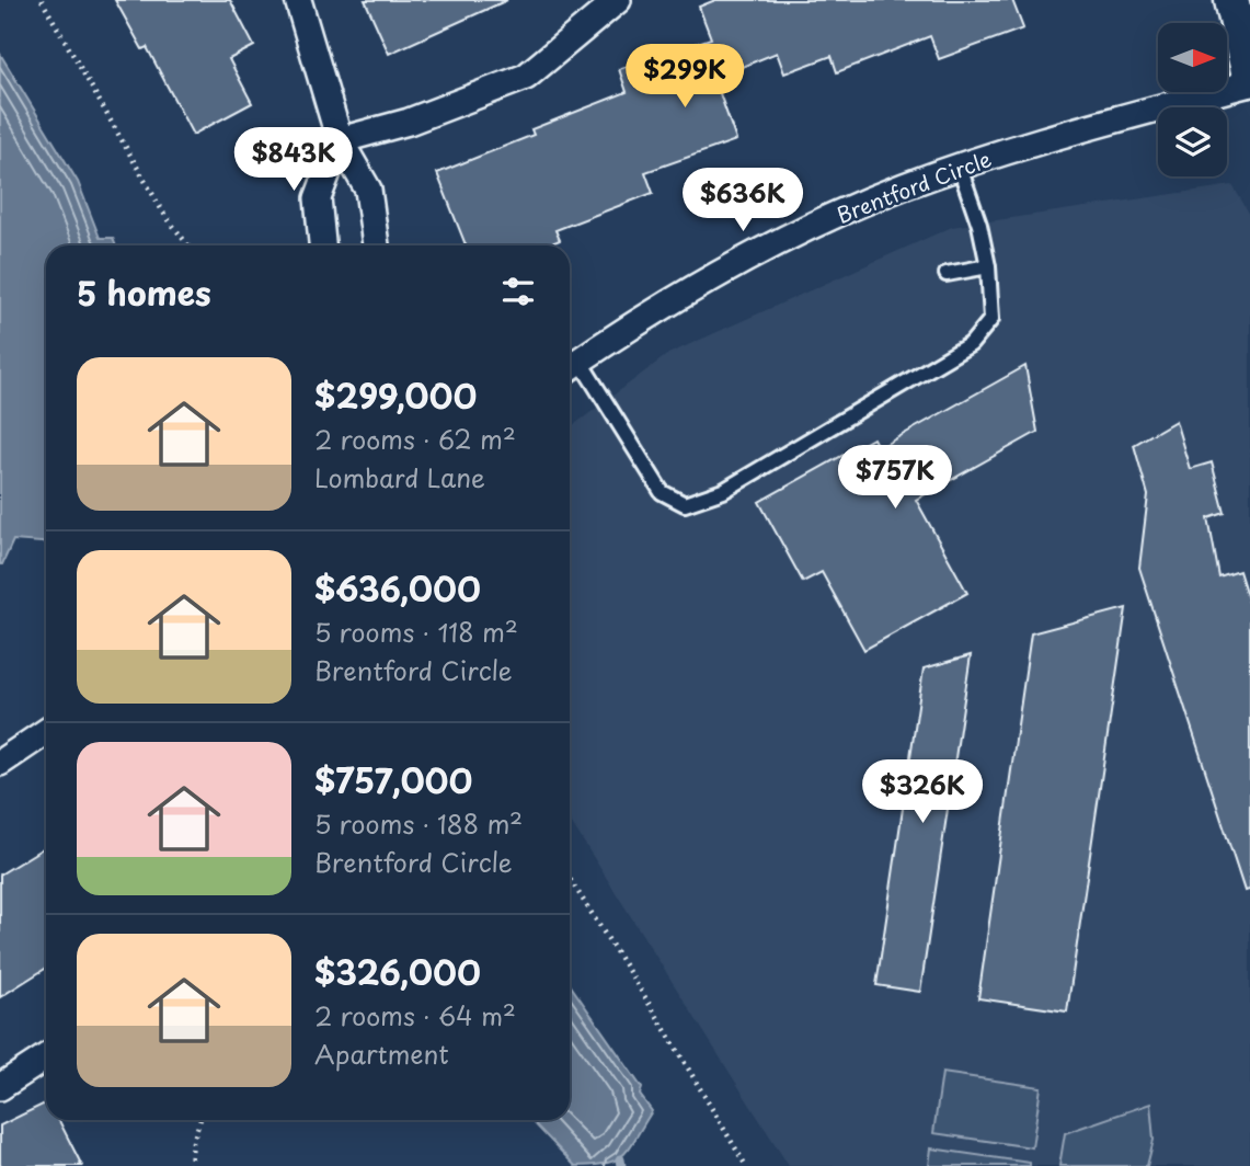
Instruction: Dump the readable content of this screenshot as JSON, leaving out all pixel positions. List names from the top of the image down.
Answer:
{
  "streets": {
    "street": ["Brentford Circle"]
  },
  "north": "right",
  "page": {
    "price": [
      "$299K",
      "$843K",
      "$636K",
      "$757K",
      "$326K"
    ],
    "heading": "5 homes",
    "list": [
      {
        "name": "$299,000",
        "note": "2 rooms · 62 m² · Lombard Lane"
      },
      {
        "name": "$636,000",
        "note": "5 rooms · 118 m² · Brentford Circle"
      },
      {
        "name": "$757,000",
        "note": "5 rooms · 188 m² · Brentford Circle"
      },
      {
        "name": "$326,000",
        "note": "2 rooms · 64 m² · Apartment"
      }
    ]
  }
}
